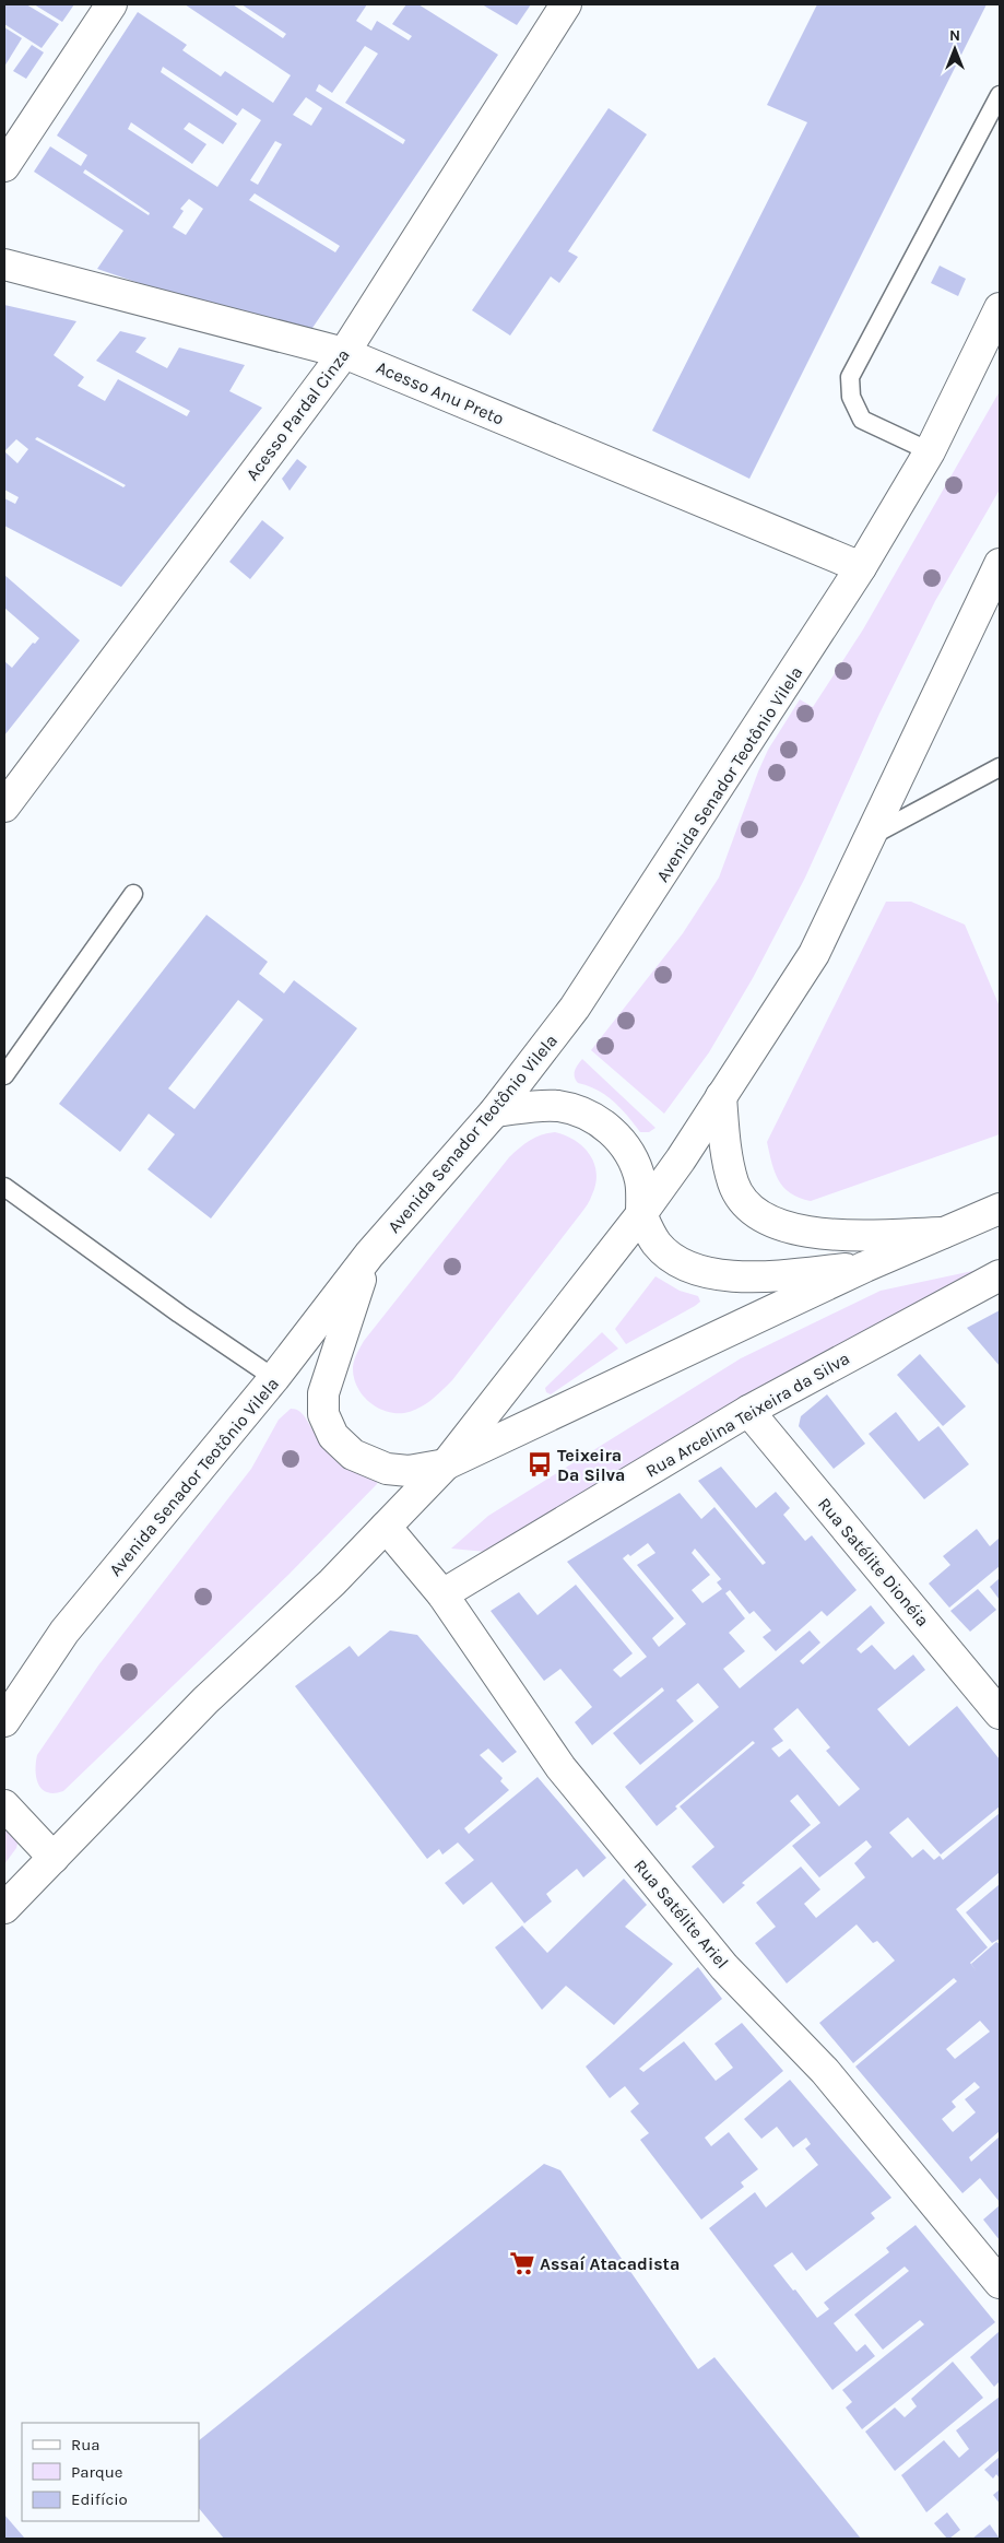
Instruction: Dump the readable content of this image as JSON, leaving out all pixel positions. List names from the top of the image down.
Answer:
{
  "streets": {
    "main road": [
      "Acesso Anu Preto",
      "Acesso Pardal Cinza",
      "Avenida Senador Teotônio Vilela",
      "Rua Arcelina Teixeira da Silva",
      "Rua Satélite Dionéia",
      "Rua Satélite Ariel"
    ]
  },
  "crossings": [
    ["Acesso Anu Preto", "Acesso Pardal Cinza"],
    ["Acesso Anu Preto", "Avenida Senador Teotônio Vilela"],
    ["Rua Arcelina Teixeira da Silva", "Rua Satélite Dionéia"],
    ["Rua Arcelina Teixeira da Silva", "Rua Satélite Ariel"]
  ],
  "places": {
    "bus stop": ["Teixeira Da Silva"],
    "supermarket": ["Assaí Atacadista"]
  },
  "legend": ["Rua", "Parque", "Edifício"],
  "north": "top"
}
